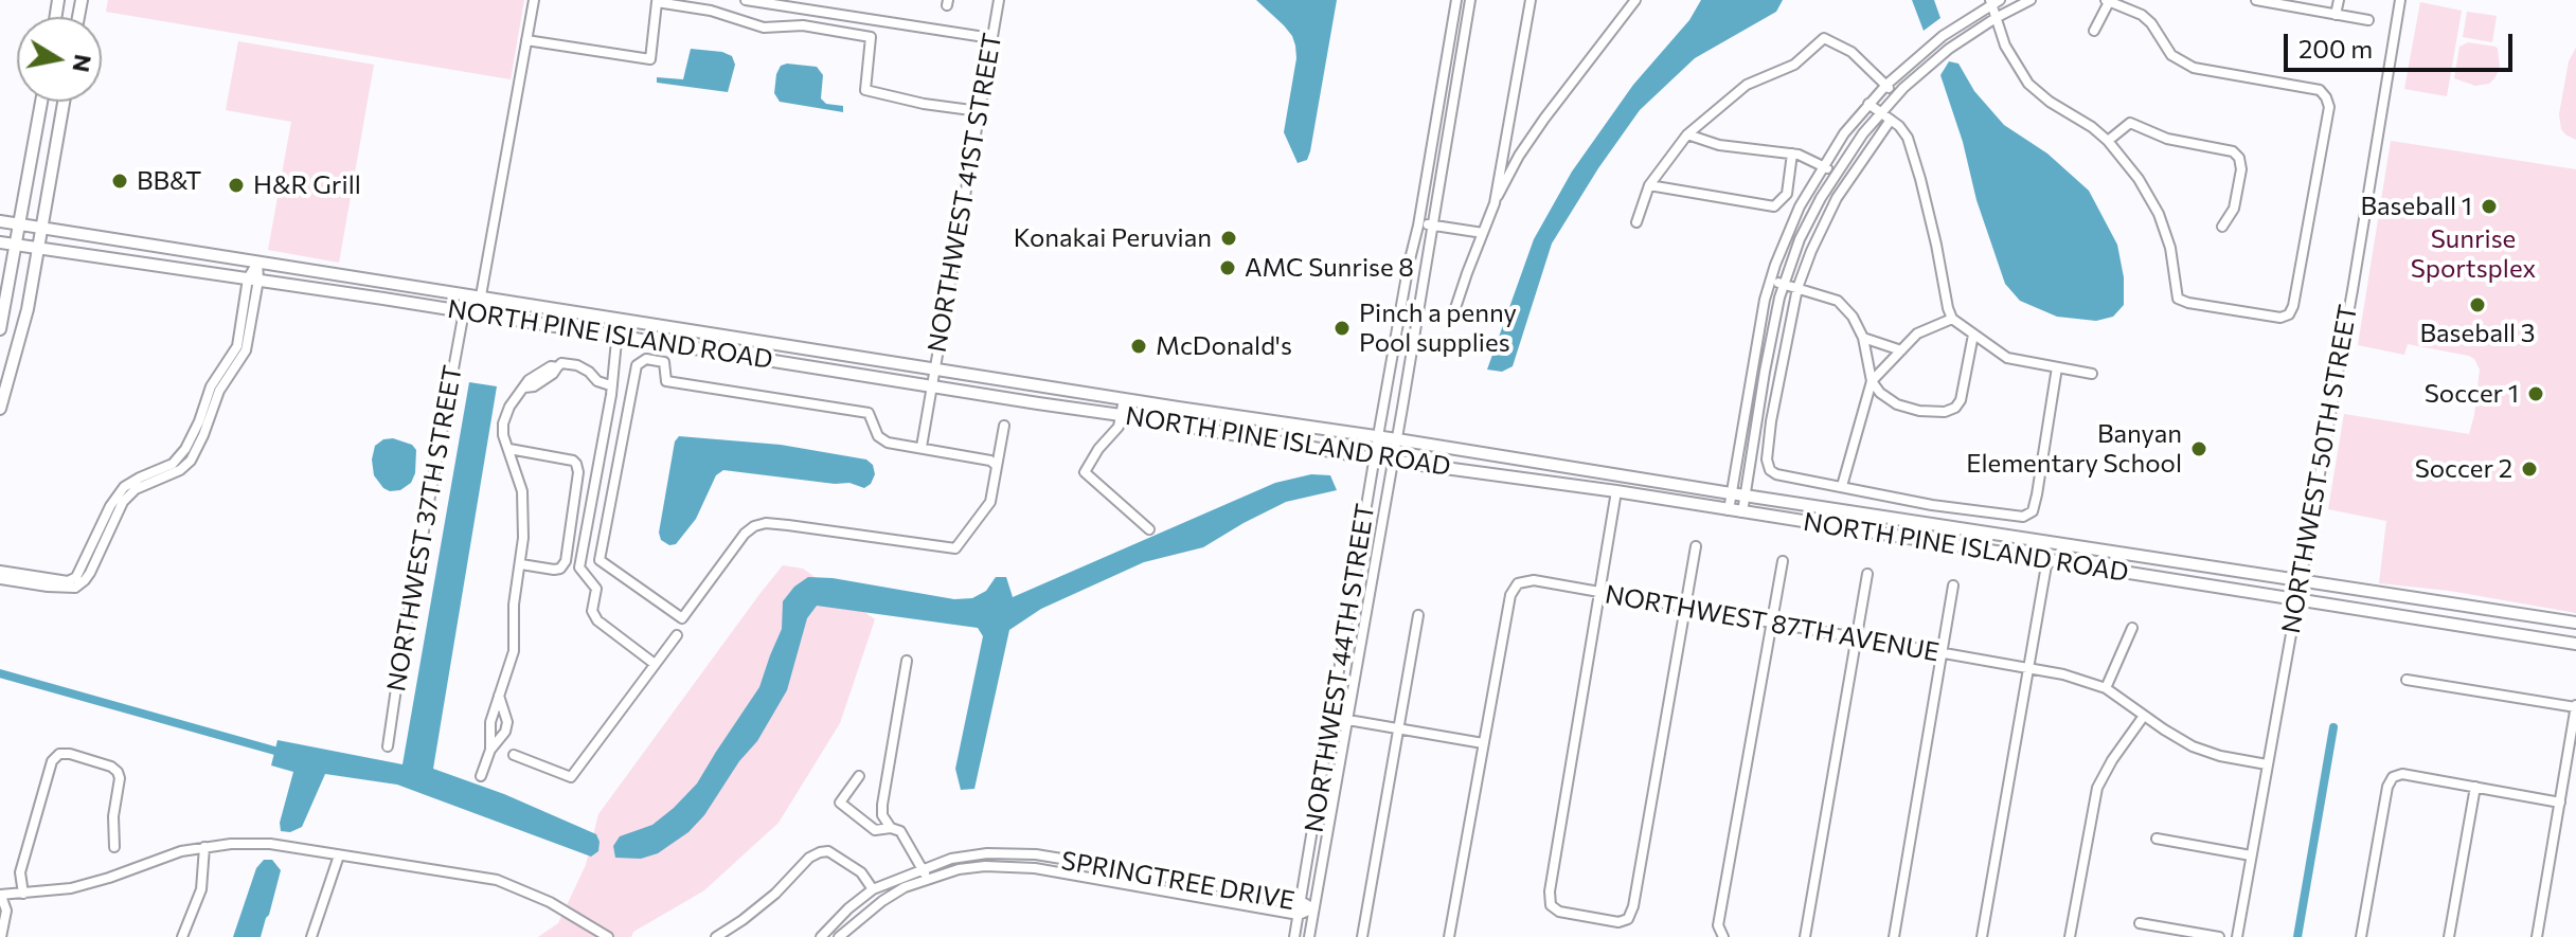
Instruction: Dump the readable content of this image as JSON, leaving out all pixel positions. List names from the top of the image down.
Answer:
{
  "streets": {
    "main road": ["NORTH PINE ISLAND ROAD"],
    "street": [
      "NORTHWEST 41ST STREET",
      "NORTHWEST 50TH STREET",
      "NORTHWEST 37TH STREET",
      "NORTHWEST 87TH AVENUE",
      "NORTHWEST 44TH STREET",
      "SPRINGTREE DRIVE"
    ]
  },
  "crossings": [
    ["NORTHWEST 41ST STREET", "NORTH PINE ISLAND ROAD"],
    ["NORTH PINE ISLAND ROAD", "NORTHWEST 50TH STREET"],
    ["NORTH PINE ISLAND ROAD", "NORTHWEST 37TH STREET"],
    ["NORTH PINE ISLAND ROAD", "NORTHWEST 44TH STREET"],
    ["NORTHWEST 50TH STREET", "NORTHWEST 87TH AVENUE"],
    ["NORTHWEST 44TH STREET", "SPRINGTREE DRIVE"]
  ],
  "parks": ["Sunrise Sportsplex"],
  "places": [
    "BB&T",
    "H&R Grill",
    "Baseball 1",
    "Konakai Peruvian",
    "AMC Sunrise 8",
    "Baseball 3",
    "Pinch a penny Pool supplies",
    "McDonald's",
    "Soccer 1",
    "Banyan Elementary School",
    "Soccer 2"
  ],
  "scale_bar": "200 m",
  "north": "right"
}
